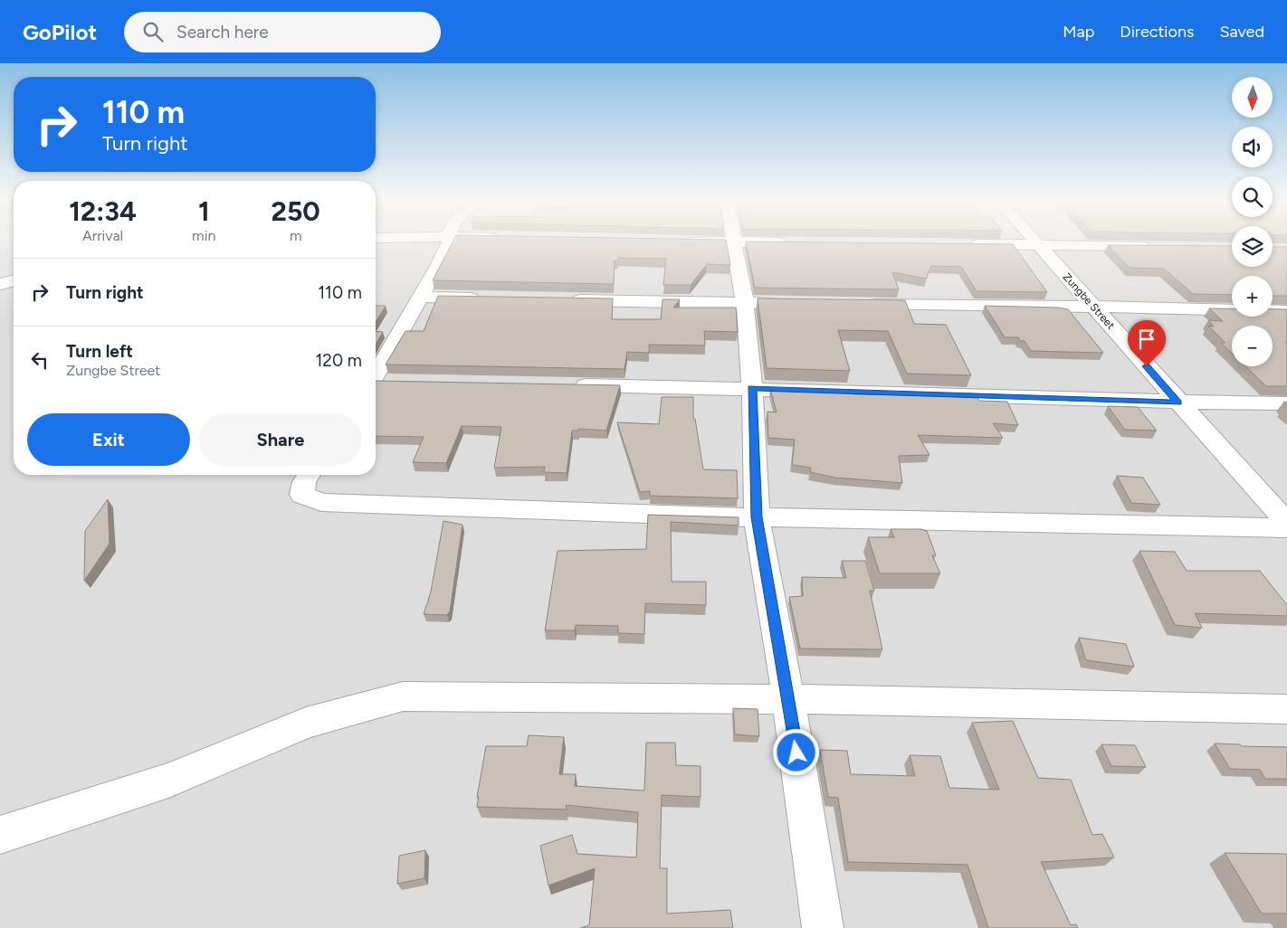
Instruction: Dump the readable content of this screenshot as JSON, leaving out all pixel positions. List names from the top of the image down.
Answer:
{
  "streets": {
    "street": ["Zungbe Street"]
  },
  "north": "bottom",
  "page": {
    "header": "GoPilot",
    "search": "Search here",
    "nav": ["Map", "Directions", "Saved"],
    "map_buttons": ["+", "−"],
    "turn": ["110 m", "Turn right"],
    "eta": [
      "12:34",
      "Arrival",
      "1",
      "min",
      "250",
      "m"
    ],
    "list": [
      {
        "name": "Turn right",
        "value": "110 m"
      },
      {
        "name": "Turn left",
        "note": "Zungbe Street",
        "value": "120 m"
      }
    ],
    "buttons": ["Exit", "Share"]
  }
}
